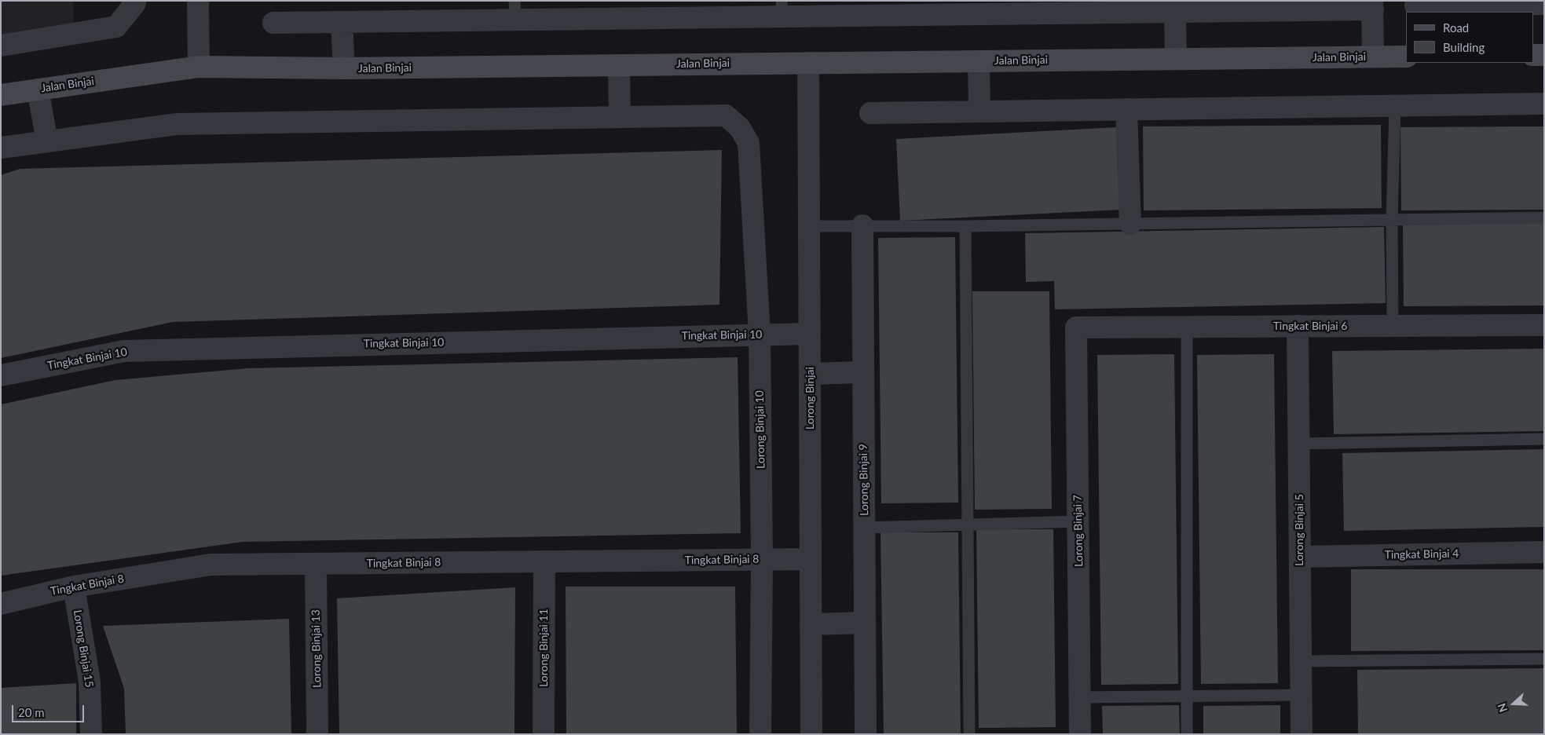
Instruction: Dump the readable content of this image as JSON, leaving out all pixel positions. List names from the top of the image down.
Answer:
{
  "streets": {
    "street": [
      "Jalan Binjai",
      "Tingkat Binjai 6",
      "Tingkat Binjai 10",
      "Lorong Binjai",
      "Lorong Binjai 10",
      "Lorong Binjai 9",
      "Lorong Binjai 5",
      "Lorong Binjai 7",
      "Tingkat Binjai 4",
      "Tingkat Binjai 8",
      "Lorong Binjai 11",
      "Lorong Binjai 15",
      "Lorong Binjai 13"
    ]
  },
  "crossings": [
    ["Jalan Binjai", "Lorong Binjai"],
    ["Tingkat Binjai 6", "Lorong Binjai 5"],
    ["Tingkat Binjai 6", "Lorong Binjai 7"],
    ["Tingkat Binjai 10", "Lorong Binjai"],
    ["Tingkat Binjai 10", "Lorong Binjai 10"],
    ["Lorong Binjai", "Tingkat Binjai 8"],
    ["Lorong Binjai 10", "Tingkat Binjai 8"],
    ["Lorong Binjai 5", "Tingkat Binjai 4"],
    ["Tingkat Binjai 8", "Lorong Binjai 11"],
    ["Tingkat Binjai 8", "Lorong Binjai 15"],
    ["Tingkat Binjai 8", "Lorong Binjai 13"]
  ],
  "legend": ["Road", "Building"],
  "scale_bar": "20 m",
  "north": "left"
}
